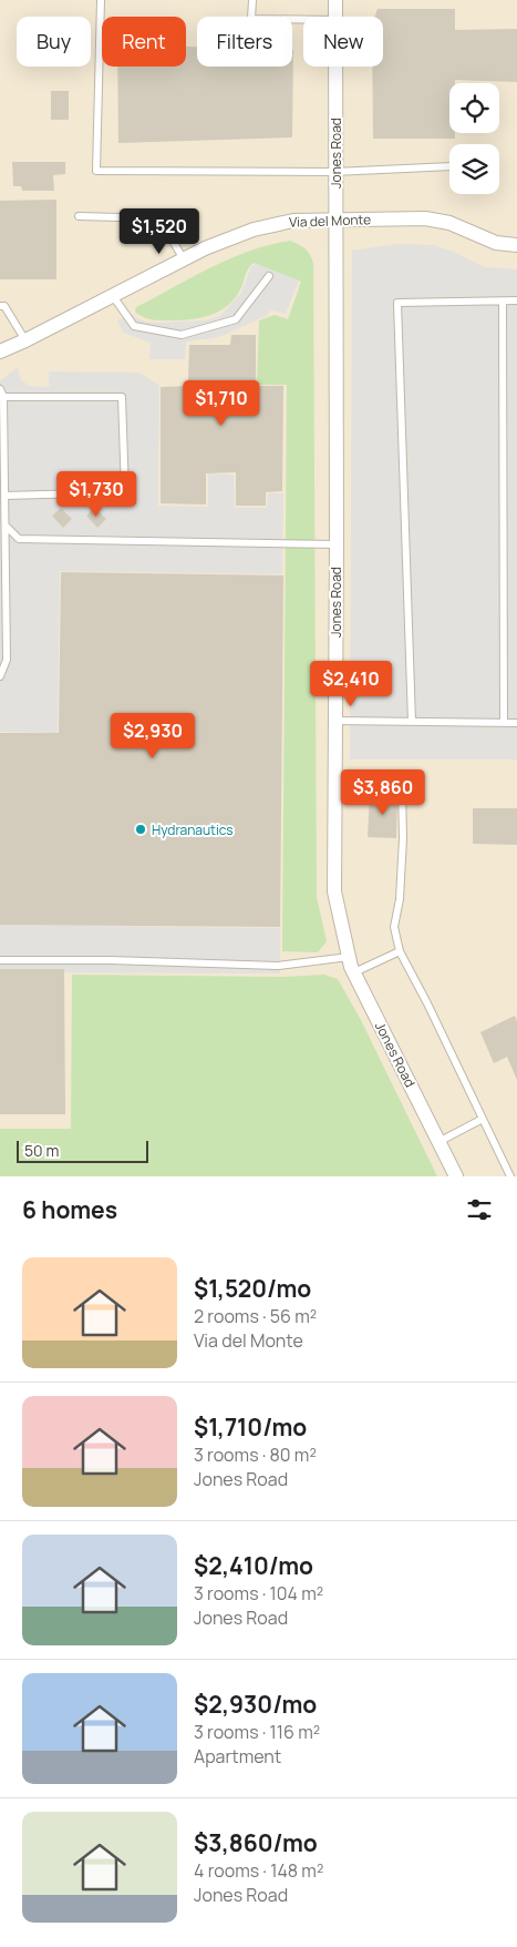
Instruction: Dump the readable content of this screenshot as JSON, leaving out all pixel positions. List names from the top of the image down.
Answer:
{
  "streets": {
    "street": ["Jones Road", "Via del Monte"]
  },
  "crossings": [
    ["Jones Road", "Via del Monte"]
  ],
  "places": ["Hydranautics"],
  "scale_bar": "50 m",
  "page": {
    "chip": [
      "Buy",
      "Rent",
      "Filters",
      "New"
    ],
    "price": [
      "$1,520",
      "$1,710",
      "$1,730",
      "$2,410",
      "$2,930",
      "$3,860"
    ],
    "scale": "50 m",
    "heading": "6 homes",
    "list": [
      {
        "name": "$1,520/mo",
        "note": "2 rooms · 56 m² · Via del Monte"
      },
      {
        "name": "$1,710/mo",
        "note": "3 rooms · 80 m² · Jones Road"
      },
      {
        "name": "$2,410/mo",
        "note": "3 rooms · 104 m² · Jones Road"
      },
      {
        "name": "$2,930/mo",
        "note": "3 rooms · 116 m² · Apartment"
      },
      {
        "name": "$3,860/mo",
        "note": "4 rooms · 148 m² · Jones Road"
      }
    ]
  }
}
